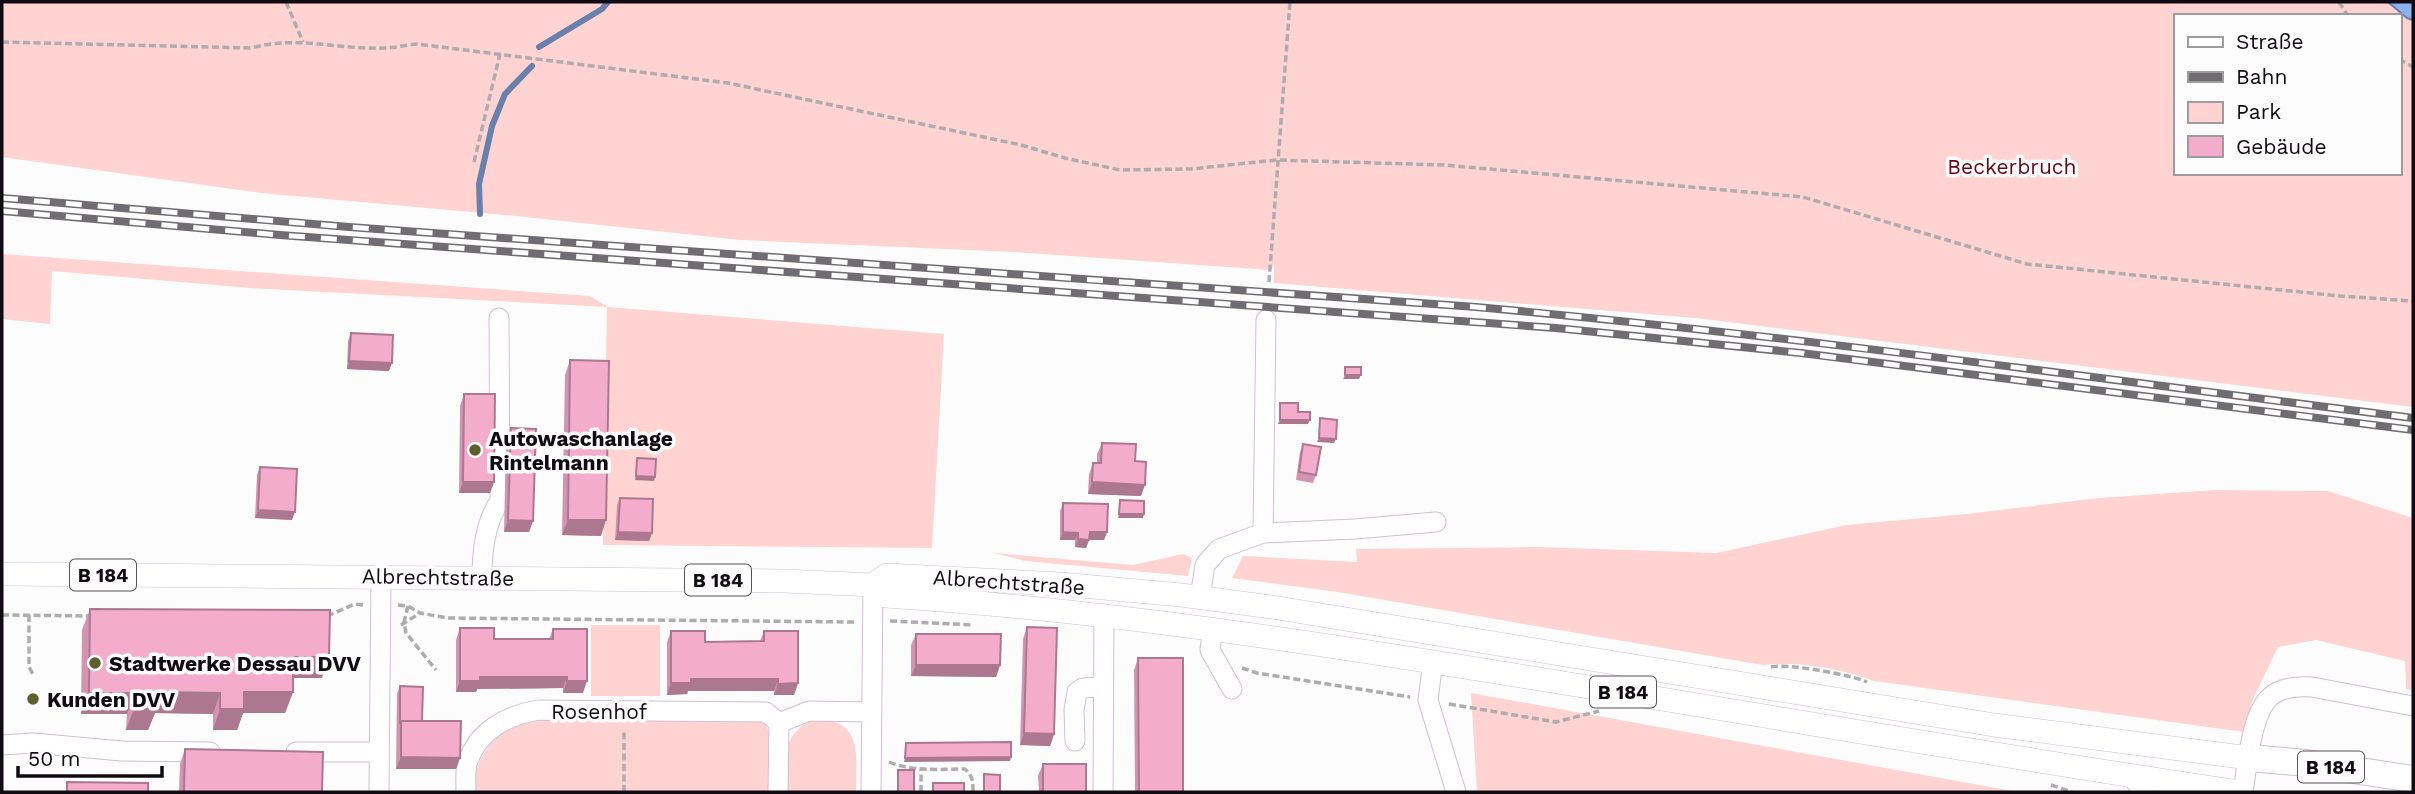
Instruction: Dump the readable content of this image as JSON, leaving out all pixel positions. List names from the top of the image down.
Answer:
{
  "streets": {
    "highway": ["B 184"],
    "main road": ["Albrechtstraße"],
    "street": ["Rosenhof"]
  },
  "crossings": [
    ["B 184", "Albrechtstraße"]
  ],
  "parks": ["Beckerbruch"],
  "places": ["Autowaschanlage Rintelmann", "Stadtwerke Dessau DVV", "Kunden DVV"],
  "legend": [
    "Straße",
    "Bahn",
    "Park",
    "Gebäude"
  ],
  "scale_bar": "50 m"
}
